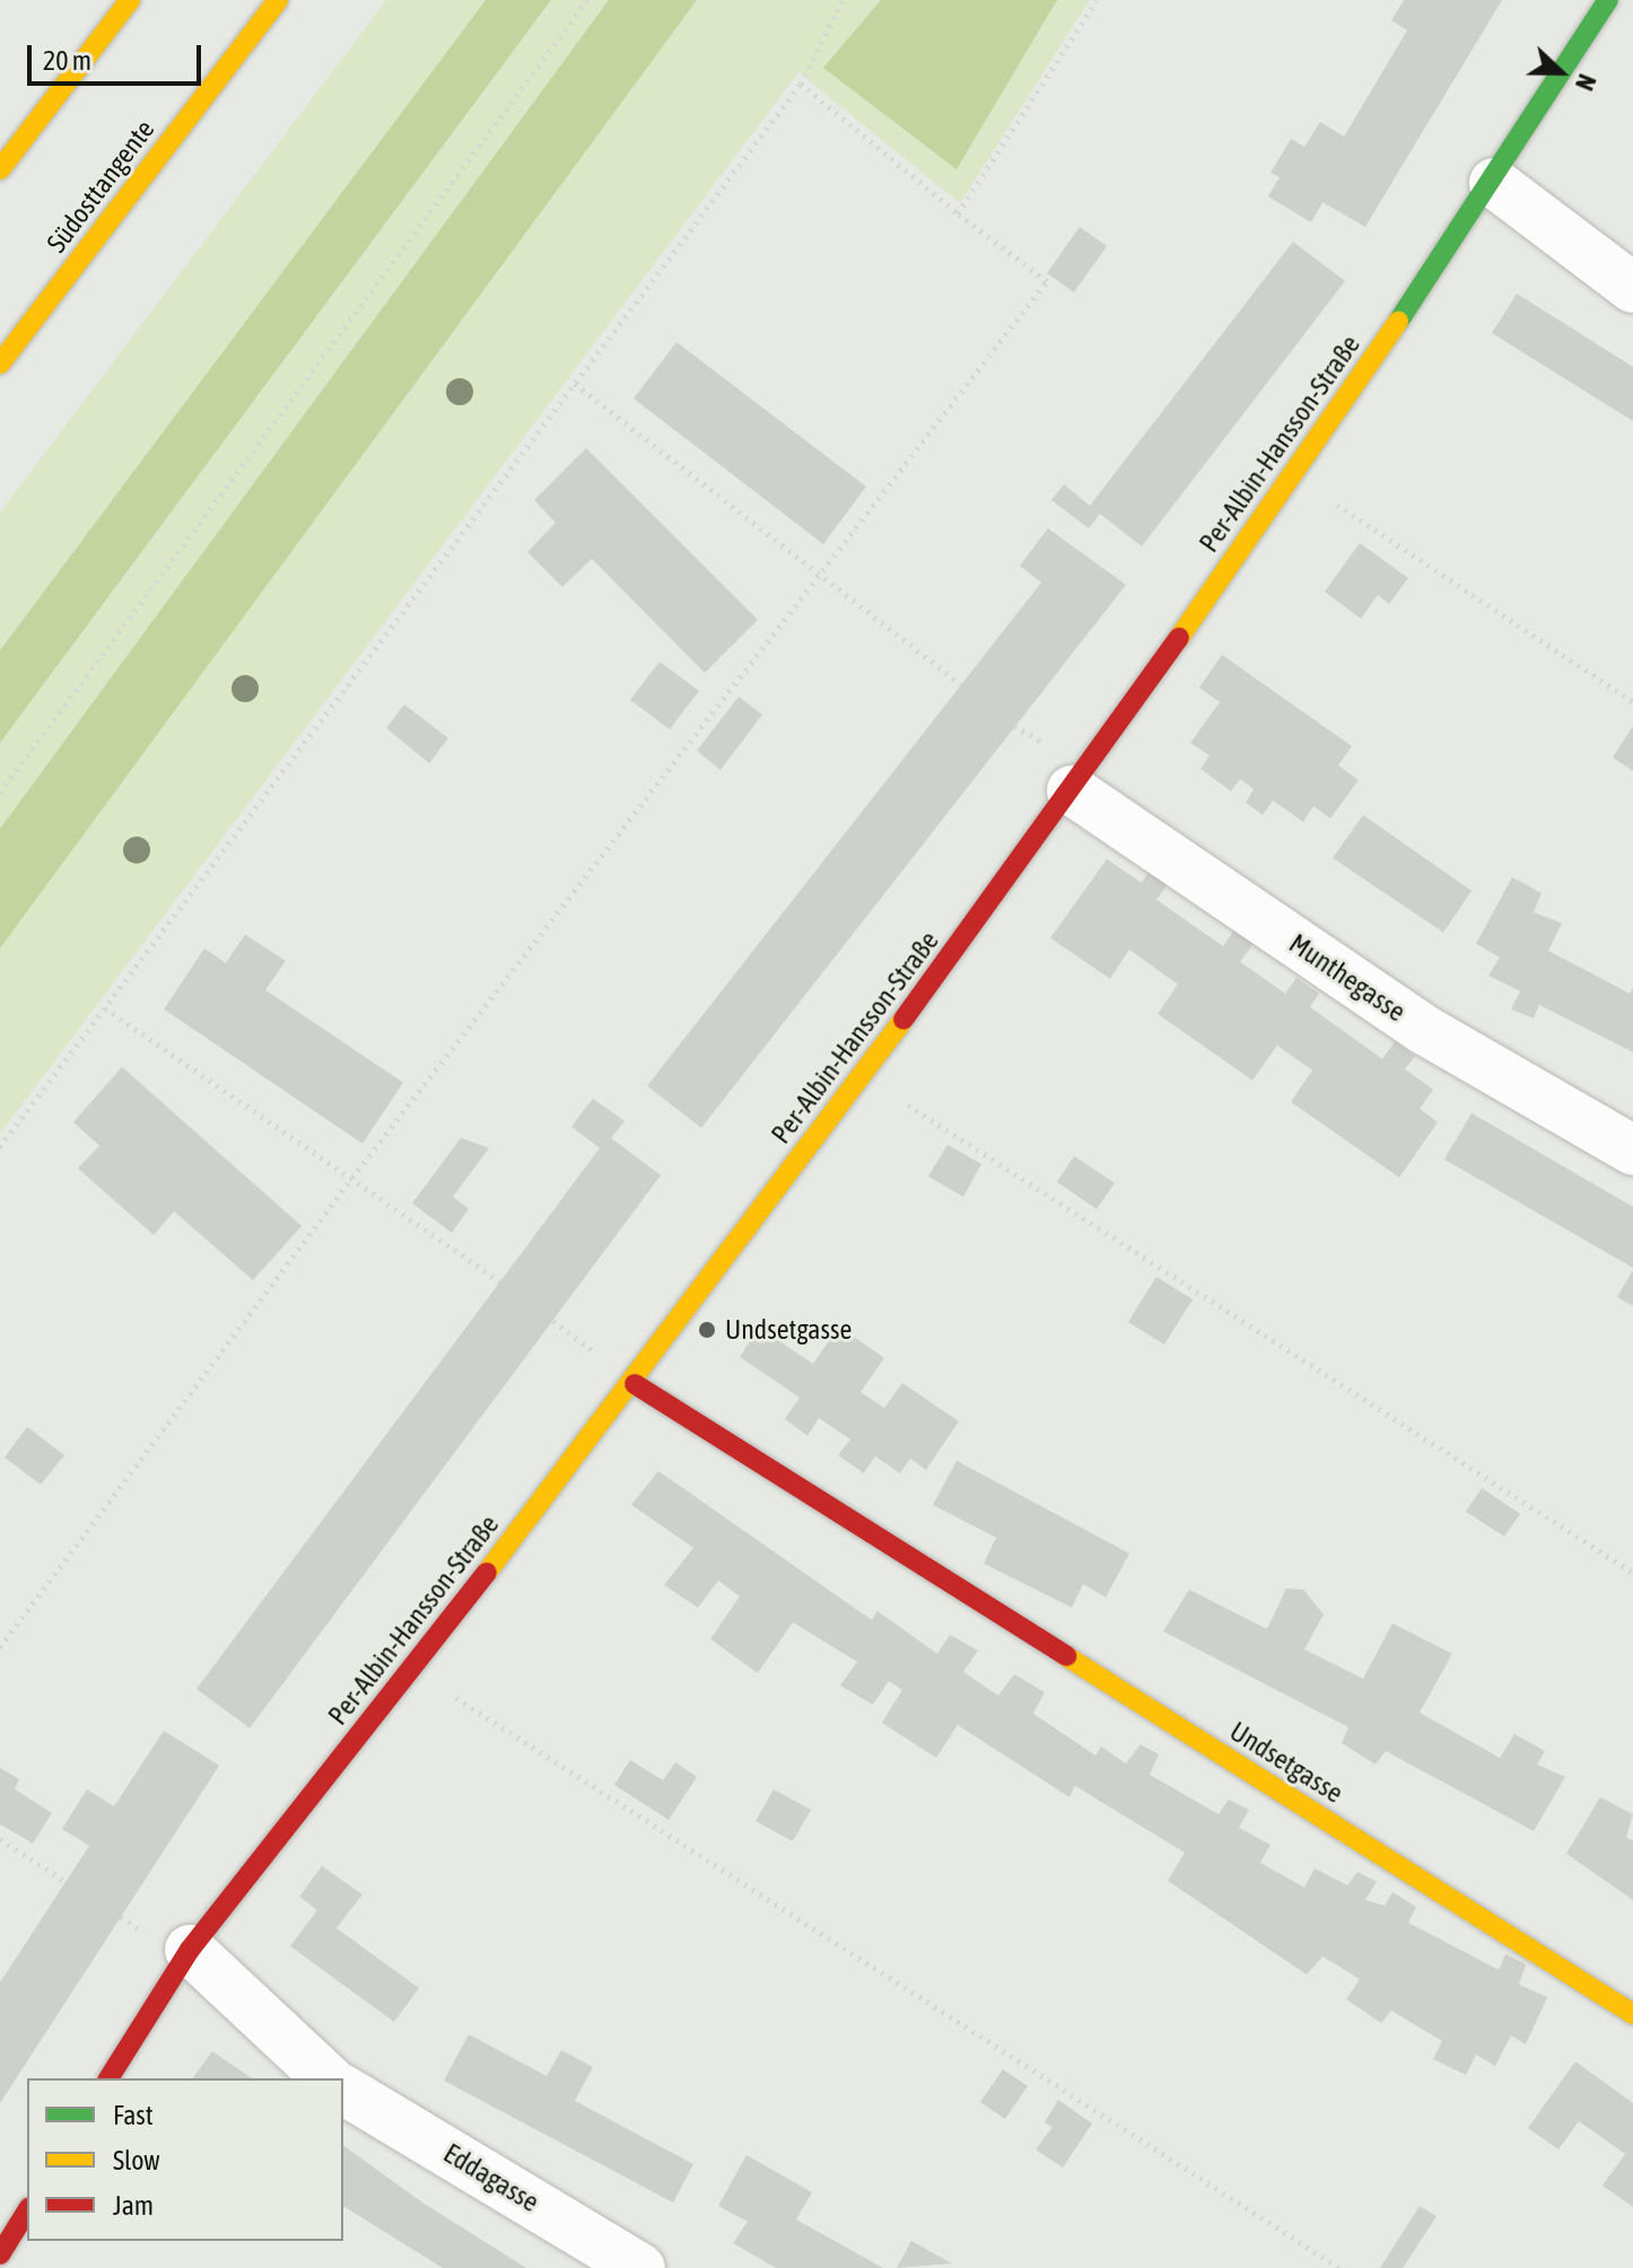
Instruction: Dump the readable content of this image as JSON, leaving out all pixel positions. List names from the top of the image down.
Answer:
{
  "streets": {
    "main road": ["Südosttangente", "Per-Albin-Hansson-Straße", "Undsetgasse"],
    "street": ["Munthegasse", "Eddagasse"]
  },
  "crossings": [
    ["Per-Albin-Hansson-Straße", "Munthegasse"],
    ["Per-Albin-Hansson-Straße", "Undsetgasse"]
  ],
  "places": ["Undsetgasse"],
  "legend": ["Fast", "Slow", "Jam"],
  "scale_bar": "20 m",
  "north": "right"
}
